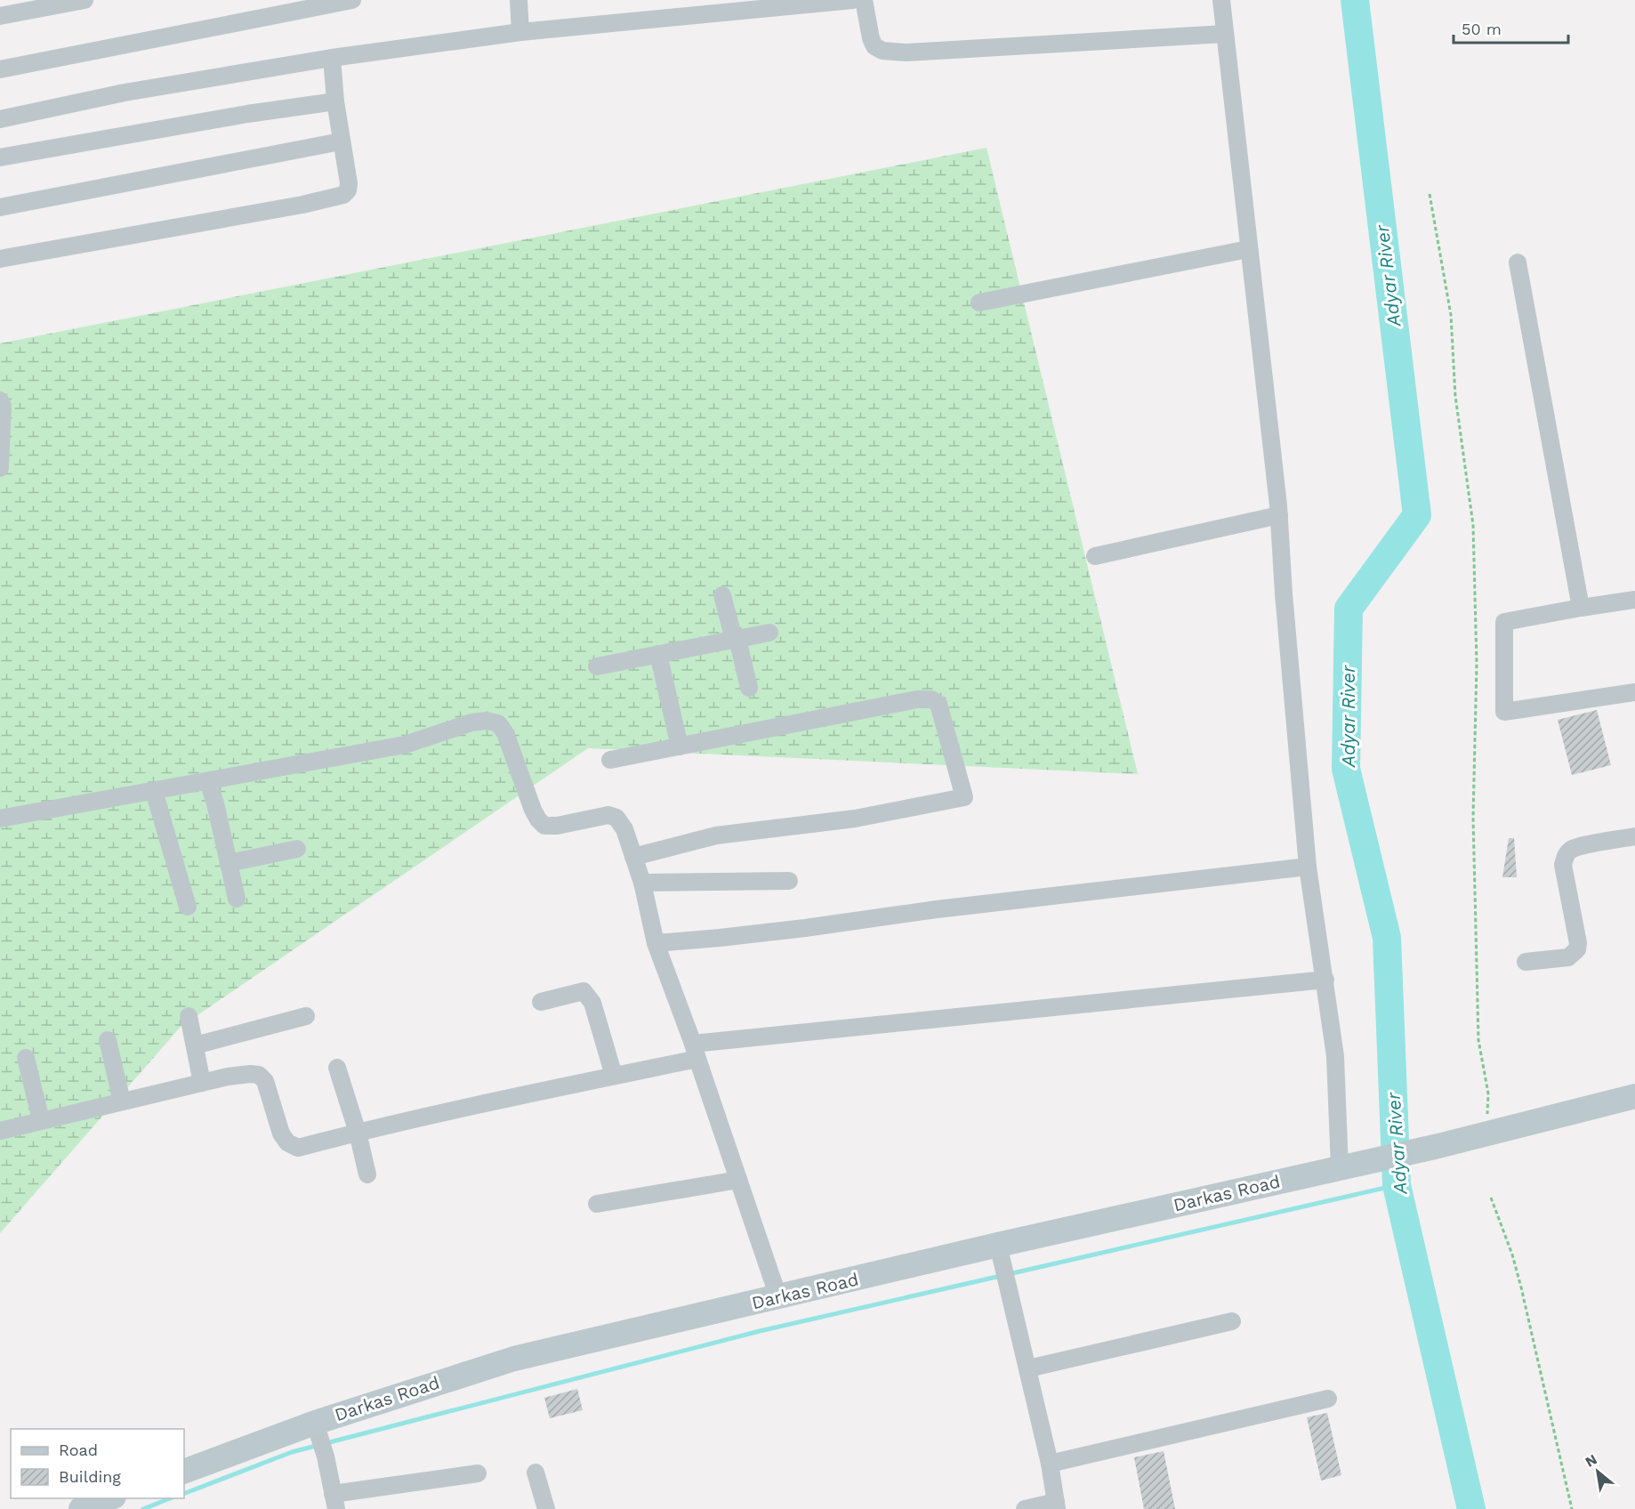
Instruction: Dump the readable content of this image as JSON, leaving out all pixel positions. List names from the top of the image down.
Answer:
{
  "streets": {
    "main road": ["Darkas Road"]
  },
  "water": ["Adyar River"],
  "legend": ["Road", "Building"],
  "scale_bar": "50 m",
  "north": "top left"
}
